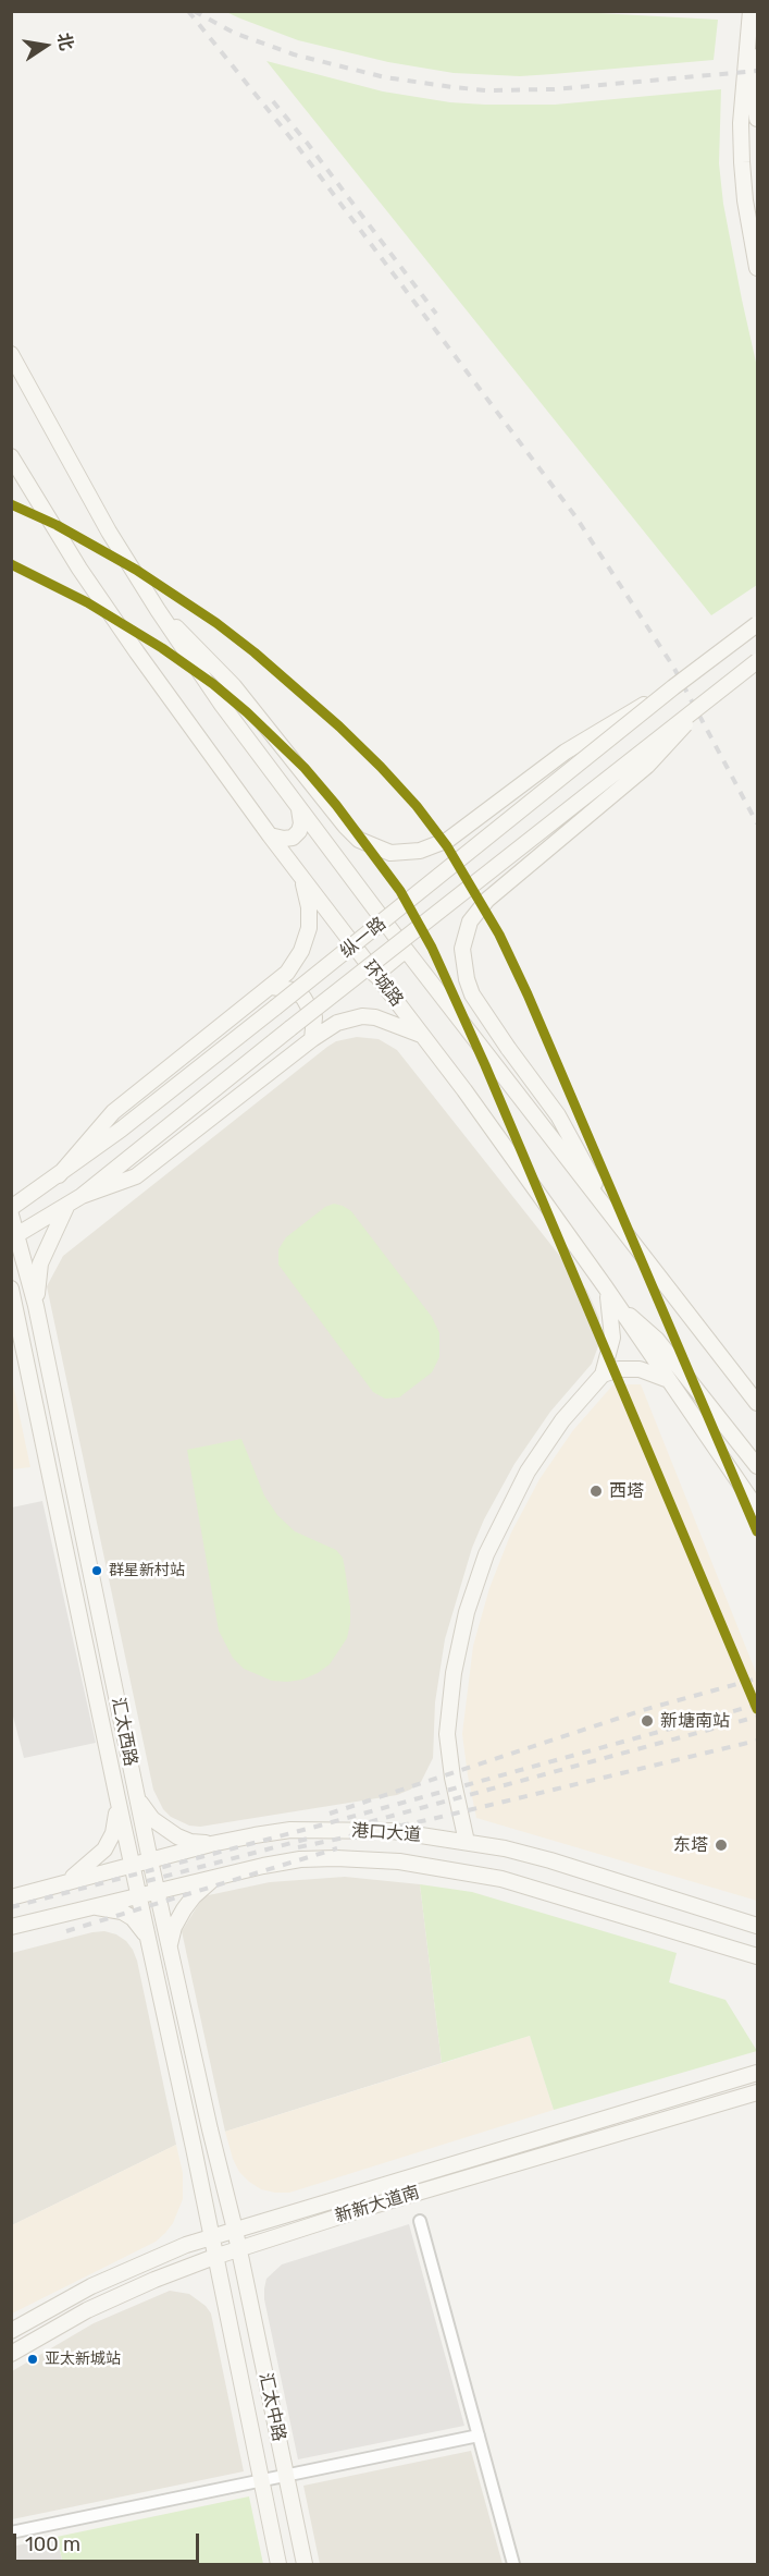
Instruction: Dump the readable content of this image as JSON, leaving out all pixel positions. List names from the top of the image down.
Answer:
{
  "streets": {
    "street": [
      "纵一路",
      "环城路",
      "汇太西路",
      "港口大道",
      "新新大道南",
      "汇太中路"
    ]
  },
  "crossings": [
    ["汇太西路", "港口大道"],
    ["汇太西路", "新新大道南"],
    ["汇太西路", "汇太中路"],
    ["新新大道南", "汇太中路"]
  ],
  "places": [
    "西塔",
    "群星新村站",
    "新塘南站",
    "东塔",
    "亚太新城站"
  ],
  "scale_bar": "100 m",
  "north": "right"
}
